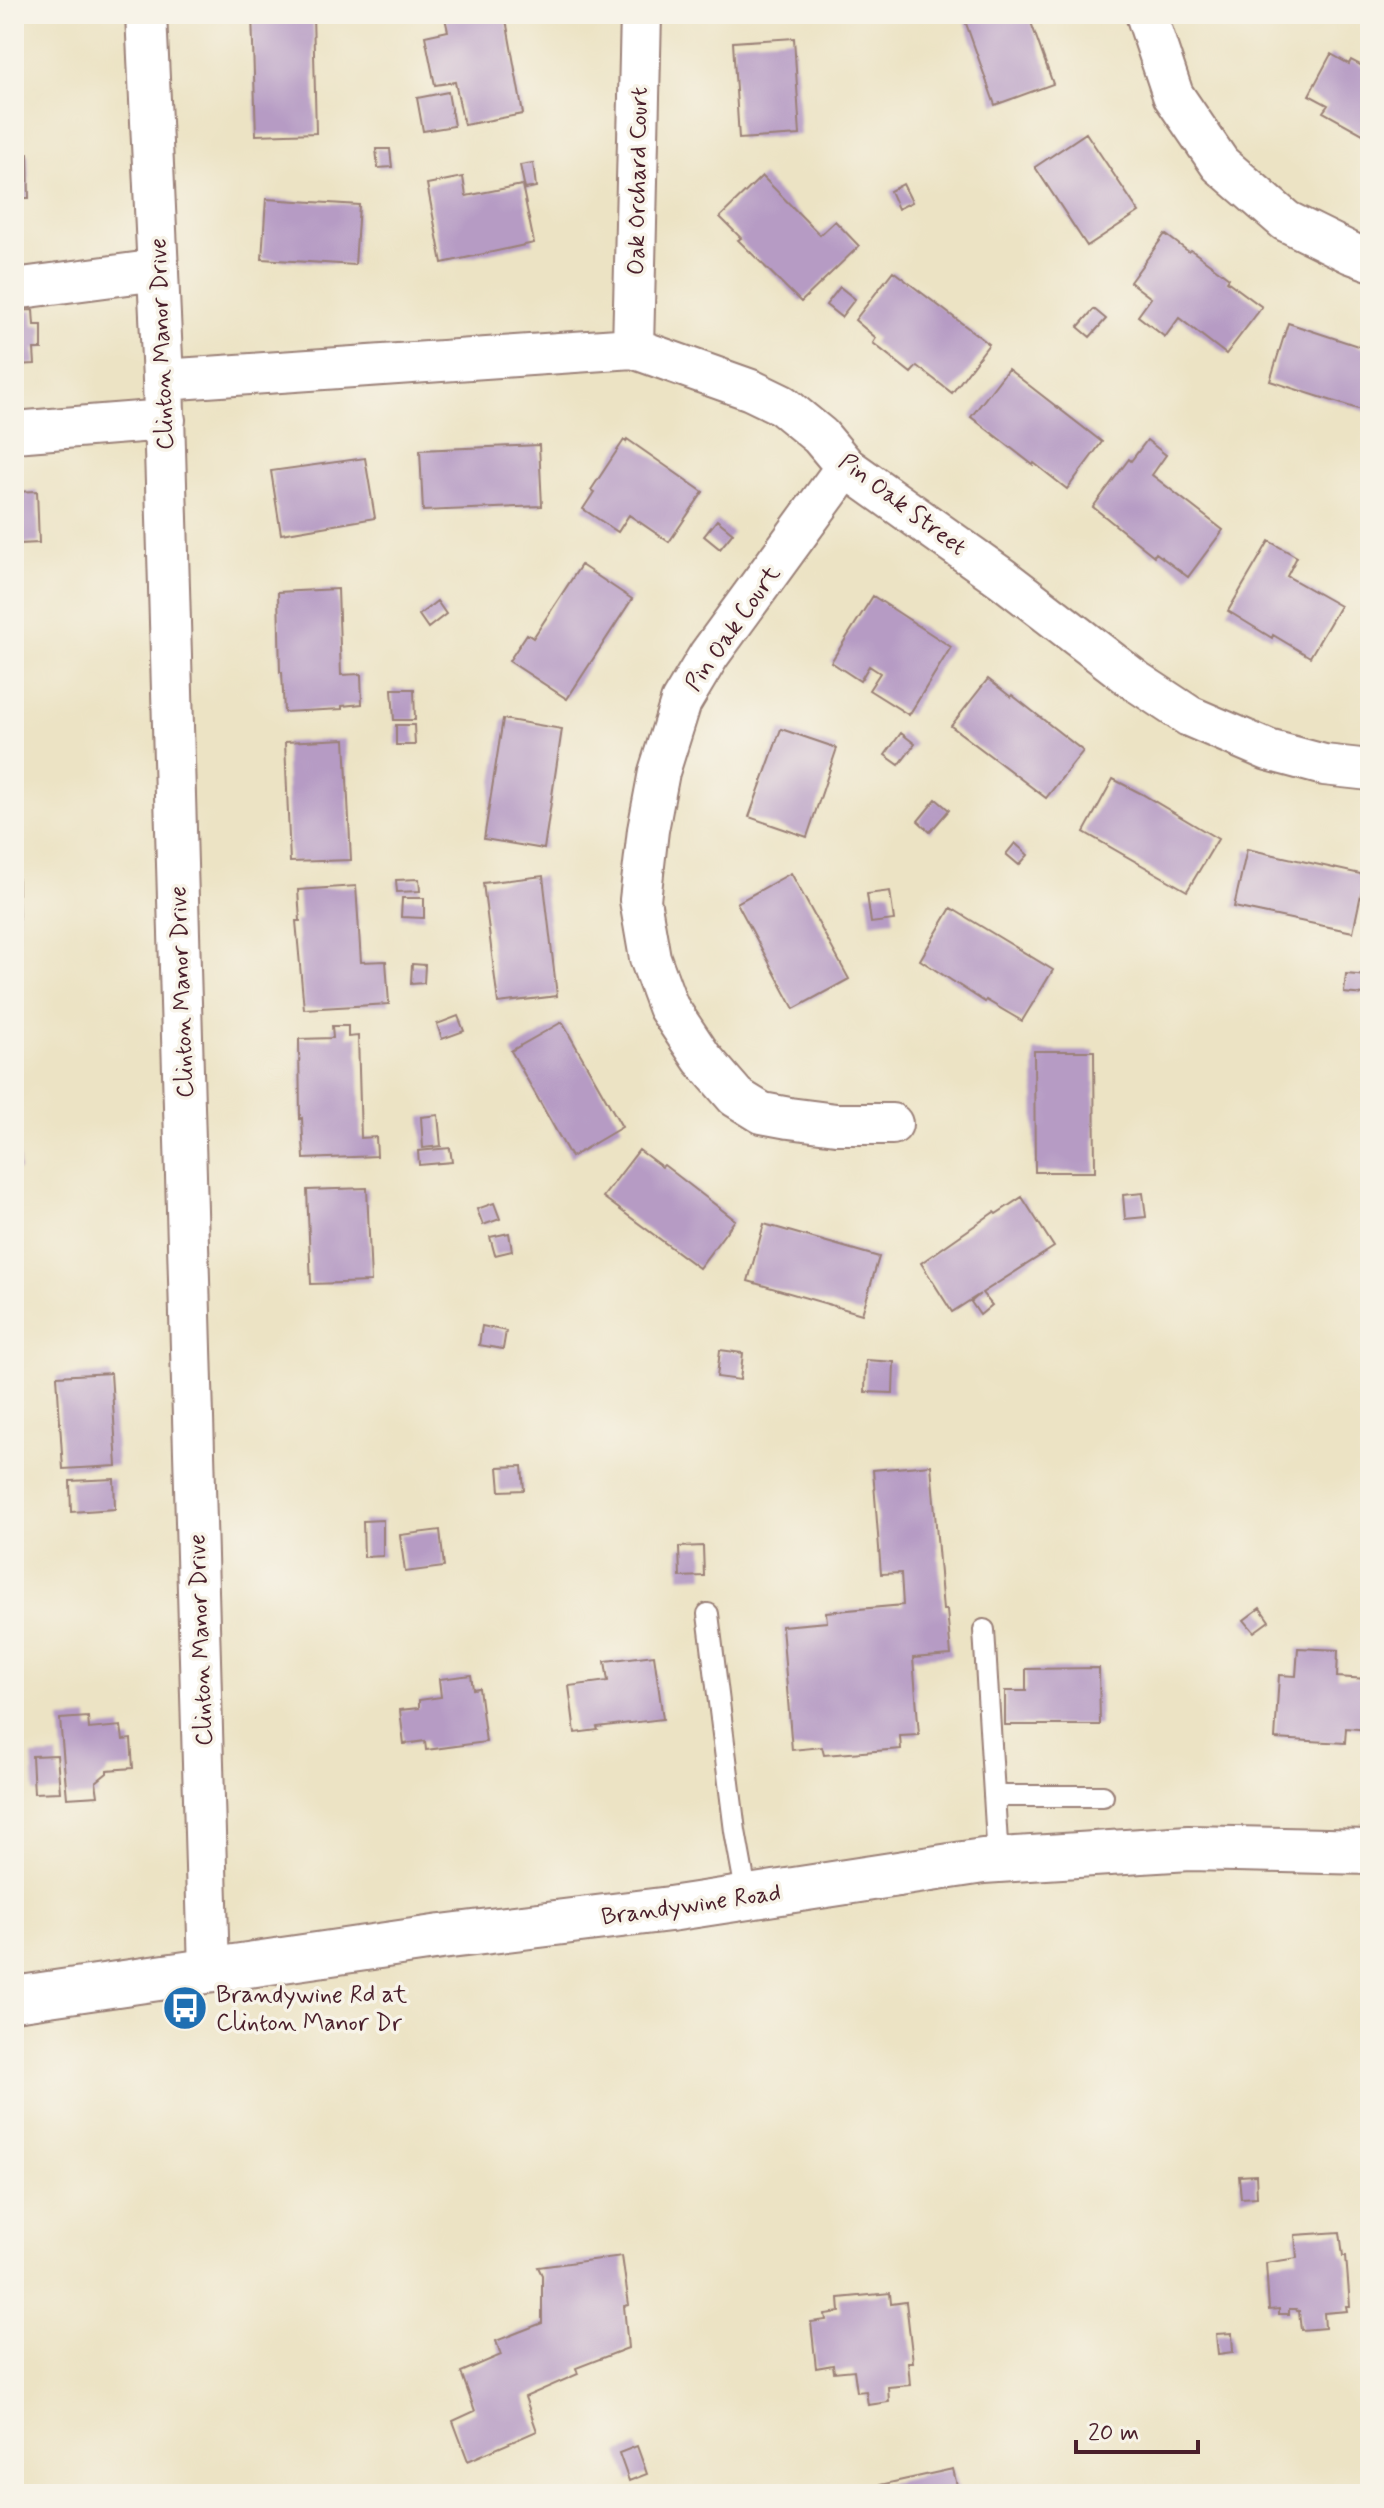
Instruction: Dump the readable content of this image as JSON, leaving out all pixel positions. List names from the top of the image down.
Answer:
{
  "streets": {
    "main road": ["Brandywine Road"],
    "street": [
      "Oak Orchard Court",
      "Clinton Manor Drive",
      "Pin Oak Street",
      "Pin Oak Court"
    ]
  },
  "crossings": [
    ["Oak Orchard Court", "Pin Oak Street"],
    ["Clinton Manor Drive", "Pin Oak Street"],
    ["Clinton Manor Drive", "Brandywine Road"],
    ["Pin Oak Street", "Pin Oak Court"]
  ],
  "places": {
    "bus stop": ["Brandywine Rd at Clinton Manor Dr"]
  },
  "scale_bar": "20 m"
}
